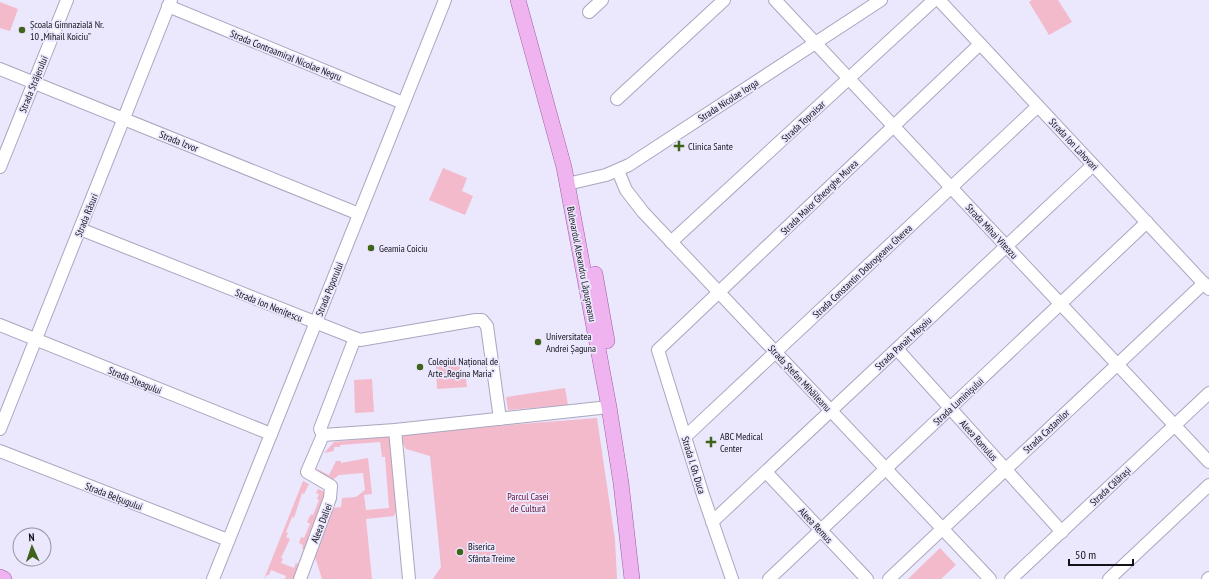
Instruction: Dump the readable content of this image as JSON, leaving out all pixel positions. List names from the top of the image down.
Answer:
{
  "streets": {
    "main road": ["Bulevardul Alexandru Lăpușneanu"],
    "street": [
      "Strada Contraamiral Nicolae Negru",
      "Strada Străjerului",
      "Strada Nicolae Iorga",
      "Strada Topraisar",
      "Strada Izvor",
      "Strada Ion Lahovari",
      "Strada Maior Gheorghe Murea",
      "Strada Răsuri",
      "Strada Mihai Viteazu",
      "Strada Constantin Dobrogeanu Gherea",
      "Strada Poporului",
      "Strada Ion Nenițescu",
      "Strada Panait Moșoiu",
      "Strada Ștefan Mihăileanu",
      "Strada Steagului",
      "Strada Luminișului",
      "Strada Castanilor",
      "Aleea Romulus",
      "Strada I. Gh. Duca",
      "Strada Călărași",
      "Strada Belșugului",
      "Aleea Daliei",
      "Aleea Remus"
    ]
  },
  "crossings": [
    ["Strada Contraamiral Nicolae Negru", "Strada Răsuri"],
    ["Strada Contraamiral Nicolae Negru", "Strada Poporului"],
    ["Strada Străjerului", "Strada Izvor"],
    ["Strada Nicolae Iorga", "Strada Mihai Viteazu"],
    ["Strada Nicolae Iorga", "Bulevardul Alexandru Lăpușneanu"],
    ["Strada Nicolae Iorga", "Strada Ștefan Mihăileanu"],
    ["Strada Topraisar", "Strada Mihai Viteazu"],
    ["Strada Topraisar", "Strada Ștefan Mihăileanu"],
    ["Strada Izvor", "Strada Răsuri"],
    ["Strada Izvor", "Strada Poporului"],
    ["Strada Ion Lahovari", "Strada Maior Gheorghe Murea"],
    ["Strada Ion Lahovari", "Strada Constantin Dobrogeanu Gherea"],
    ["Strada Ion Lahovari", "Strada Panait Moșoiu"],
    ["Strada Ion Lahovari", "Strada Luminișului"],
    ["Strada Ion Lahovari", "Strada Castanilor"],
    ["Strada Maior Gheorghe Murea", "Strada Mihai Viteazu"],
    ["Strada Maior Gheorghe Murea", "Strada Ștefan Mihăileanu"],
    ["Strada Maior Gheorghe Murea", "Strada I. Gh. Duca"],
    ["Strada Răsuri", "Strada Ion Nenițescu"],
    ["Strada Răsuri", "Strada Steagului"],
    ["Strada Mihai Viteazu", "Strada Constantin Dobrogeanu Gherea"],
    ["Strada Mihai Viteazu", "Strada Panait Moșoiu"],
    ["Strada Mihai Viteazu", "Strada Luminișului"],
    ["Strada Mihai Viteazu", "Strada Castanilor"],
    ["Strada Mihai Viteazu", "Strada Călărași"],
    ["Strada Constantin Dobrogeanu Gherea", "Strada Ștefan Mihăileanu"],
    ["Strada Constantin Dobrogeanu Gherea", "Strada I. Gh. Duca"],
    ["Strada Poporului", "Strada Ion Nenițescu"],
    ["Strada Poporului", "Strada Steagului"],
    ["Strada Poporului", "Strada Belșugului"],
    ["Strada Panait Moșoiu", "Strada Ștefan Mihăileanu"],
    ["Strada Panait Moșoiu", "Aleea Romulus"],
    ["Strada Panait Moșoiu", "Strada I. Gh. Duca"],
    ["Strada Panait Moșoiu", "Aleea Remus"],
    ["Strada Ștefan Mihăileanu", "Strada Luminișului"],
    ["Strada Ștefan Mihăileanu", "Strada Castanilor"],
    ["Strada Luminișului", "Aleea Romulus"],
    ["Strada Luminișului", "Aleea Remus"],
    ["Strada Castanilor", "Aleea Romulus"],
    ["Aleea Romulus", "Strada Călărași"]
  ],
  "parks": ["Parcul Casei de Cultură"],
  "places": {
    "other": [
      "Școala Gimnazială Nr. 10 „Mihail Koiciu”",
      "Geamia Coiciu",
      "Universitatea Andrei Șaguna",
      "Colegiul Național de Arte „Regina Maria”",
      "Biserica Sfânta Treime"
    ],
    "health": ["Clinica Sante", "ABC Medical Center"]
  },
  "scale_bar": "50 m",
  "north": "top"
}
